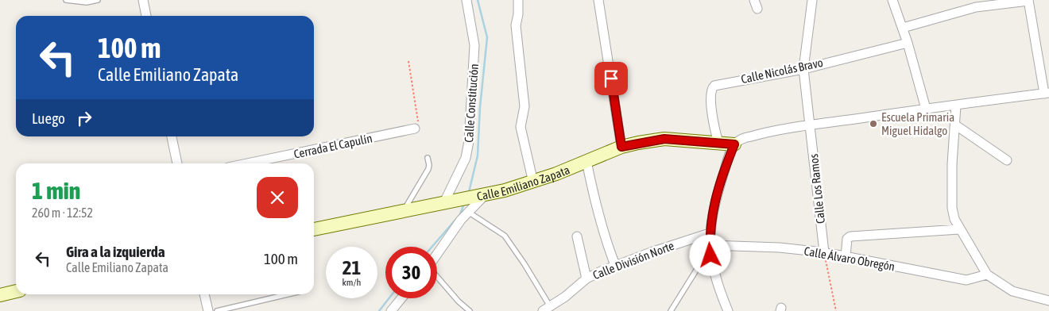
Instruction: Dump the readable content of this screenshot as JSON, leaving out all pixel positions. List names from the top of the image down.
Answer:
{
  "streets": {
    "street": [
      "Calle Nicolás Bravo",
      "Calle Constitución",
      "Cerrada El Capulín",
      "Calle Emiliano Zapata",
      "Calle Los Ramos",
      "Calle Álvaro Obregón",
      "Calle División Norte"
    ]
  },
  "crossings": [
    ["Calle Nicolás Bravo", "Calle Emiliano Zapata"],
    ["Calle Nicolás Bravo", "Calle Los Ramos"],
    ["Calle Constitución", "Calle Emiliano Zapata"],
    ["Calle Los Ramos", "Calle Álvaro Obregón"]
  ],
  "places": ["Escuela Primaria Miguel Hidalgo"],
  "page": {
    "turn": ["100 m", "Calle Emiliano Zapata"],
    "then": "Luego",
    "heading": ["1 min", "260 m · 12:52"],
    "list": [
      {
        "name": "Gira a la izquierda",
        "note": "Calle Emiliano Zapata",
        "value": "100 m"
      }
    ],
    "speed": "21 km/h",
    "limit": "30"
  }
}
